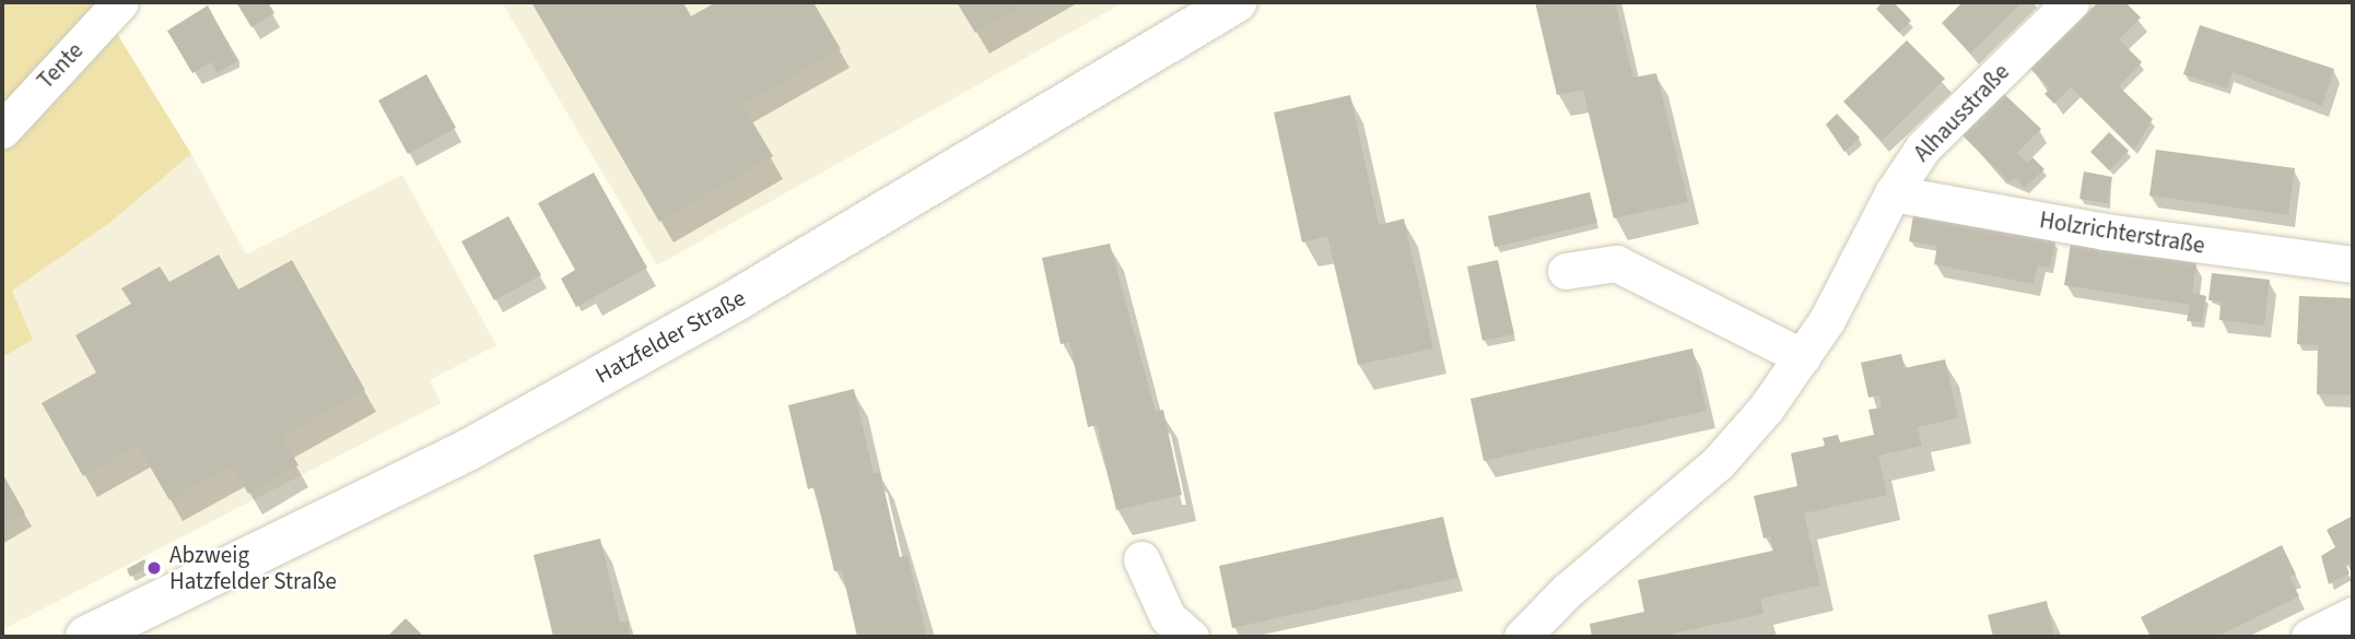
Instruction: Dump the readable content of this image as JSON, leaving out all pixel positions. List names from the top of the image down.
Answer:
{
  "streets": {
    "main road": ["Hatzfelder Straße"],
    "street": ["Tente", "Alhausstraße", "Holzrichterstraße"]
  },
  "crossings": [
    ["Alhausstraße", "Holzrichterstraße"]
  ],
  "places": ["Abzweig Hatzfelder Straße"]
}
